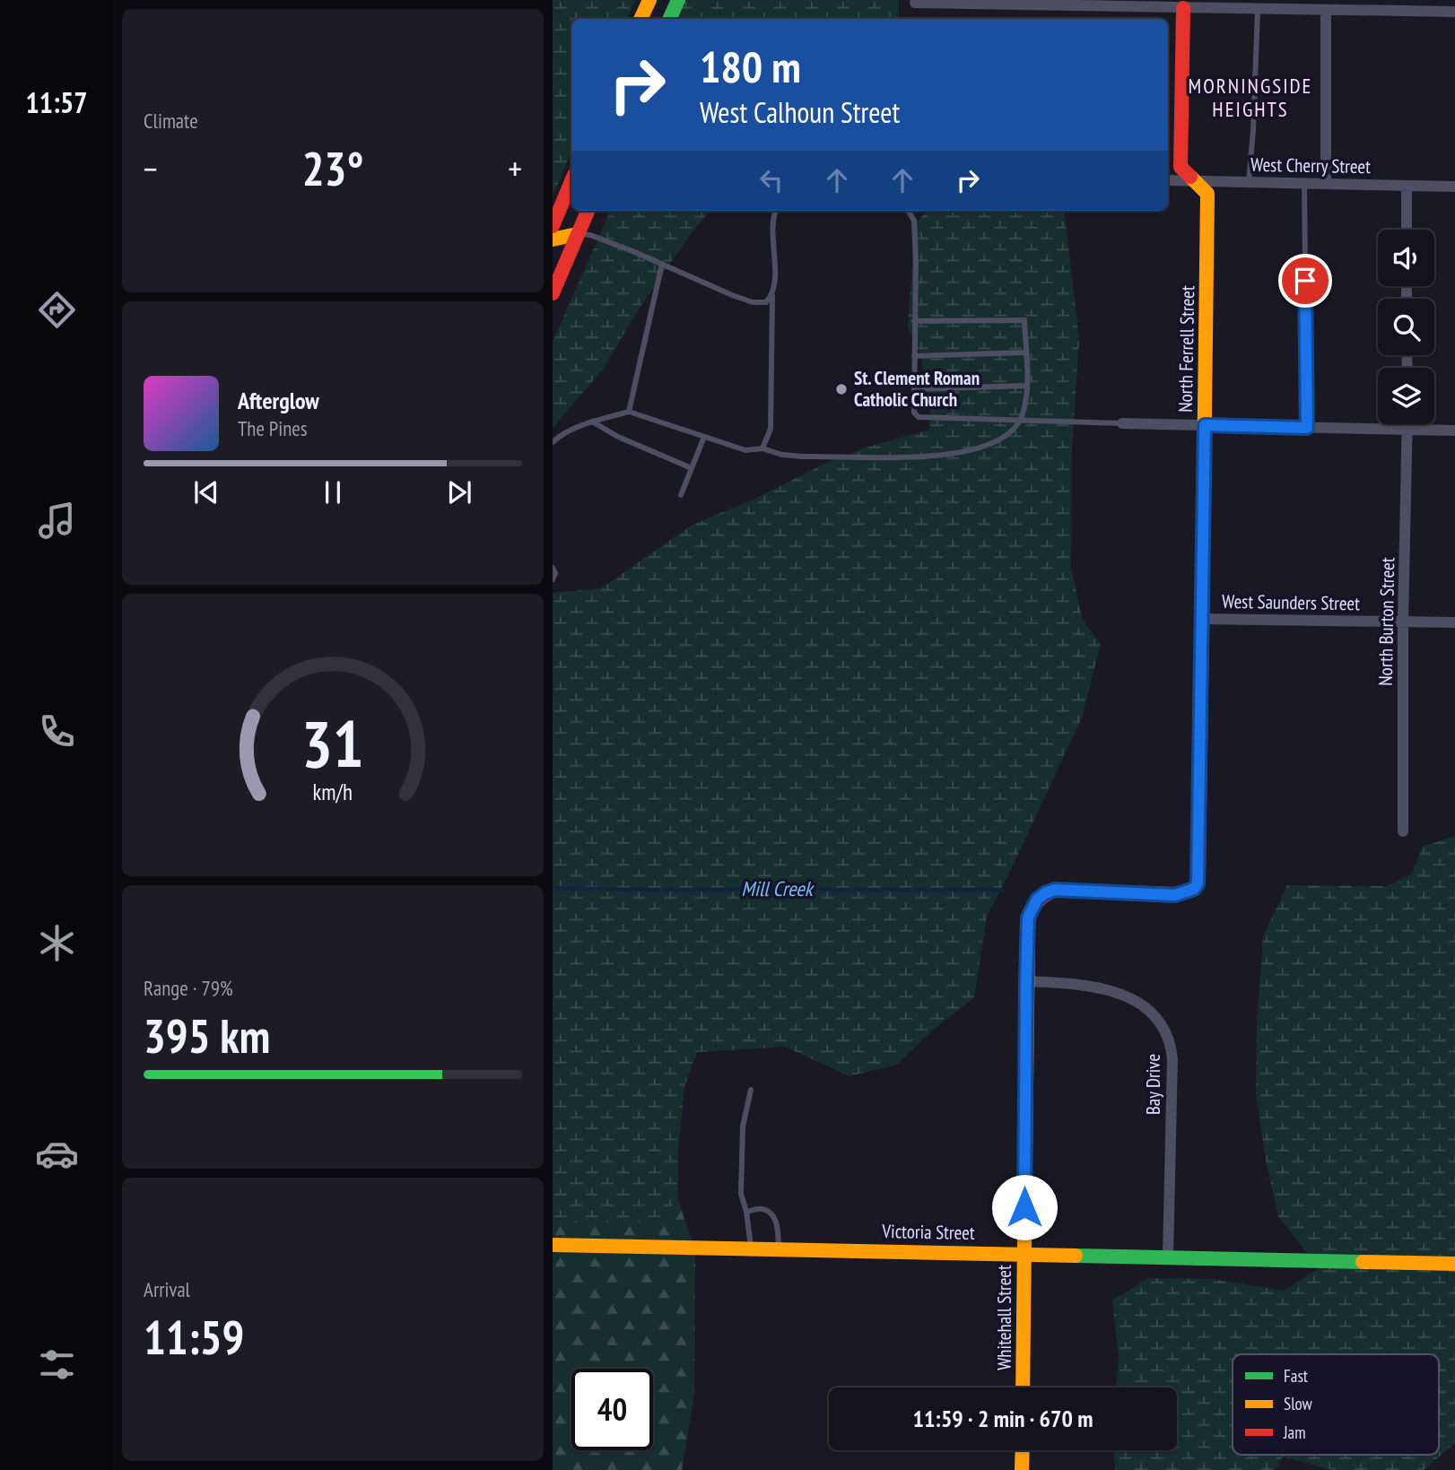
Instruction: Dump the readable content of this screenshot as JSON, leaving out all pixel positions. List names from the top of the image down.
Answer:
{
  "streets": {
    "street": [
      "West Cherry Street",
      "North Ferrell Street",
      "West Saunders Street",
      "North Burton Street",
      "Bay Drive",
      "Victoria Street",
      "Whitehall Street"
    ]
  },
  "crossings": [
    ["West Cherry Street", "North Ferrell Street"],
    ["North Ferrell Street", "West Saunders Street"],
    ["North Ferrell Street", "Whitehall Street"],
    ["West Saunders Street", "North Burton Street"],
    ["Bay Drive", "Victoria Street"],
    ["Bay Drive", "Whitehall Street"],
    ["Victoria Street", "Whitehall Street"]
  ],
  "districts": ["MORNINGSIDE HEIGHTS"],
  "water": ["Mill Creek"],
  "places": ["St. Clement Roman Catholic Church"],
  "legend": ["Fast", "Slow", "Jam"],
  "page": {
    "tabs": "11:57",
    "tile": [
      "Climate",
      ["Range · 79%", "395 km"],
      ["Arrival", "11:59"]
    ],
    "turn": ["180 m", "West Calhoun Street"],
    "heat": ["−", "23°", "+"],
    "song": ["Afterglow", "The Pines"],
    "limit": "40",
    "trip": "11:59 · 2 min · 670 m",
    "gauge": ["31", "km/h"]
  }
}
